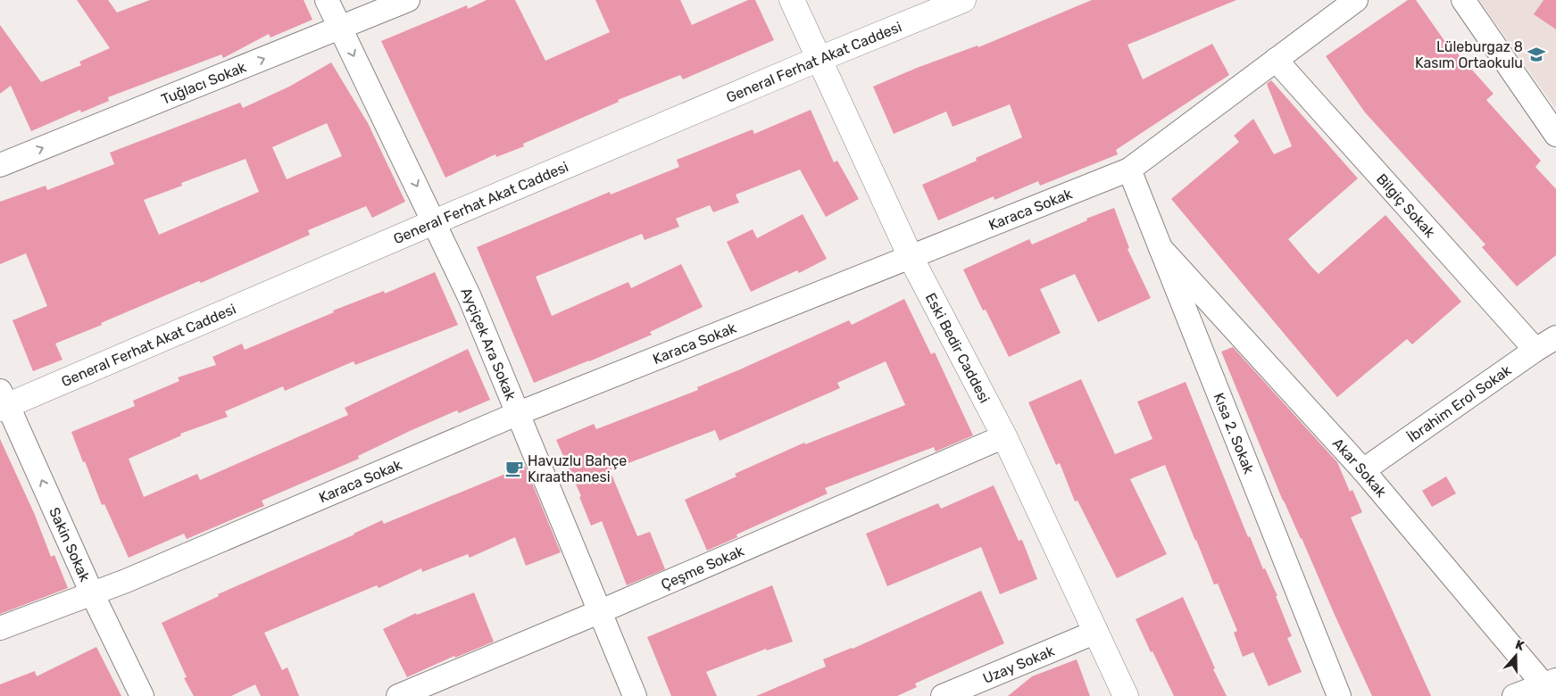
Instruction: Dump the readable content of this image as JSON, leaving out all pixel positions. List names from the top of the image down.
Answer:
{
  "streets": {
    "street": [
      "General Ferhat Akat Caddesi",
      "Tuğlacı Sokak",
      "Bilgiç Sokak",
      "Karaca Sokak",
      "Ayçiçek Ara Sokak",
      "Eski Bedir Caddesi",
      "İbrahim Erol Sokak",
      "Kısa 2. Sokak",
      "Akar Sokak",
      "Sakin Sokak",
      "Çeşme Sokak",
      "Uzay Sokak"
    ]
  },
  "crossings": [
    ["General Ferhat Akat Caddesi", "Ayçiçek Ara Sokak"],
    ["General Ferhat Akat Caddesi", "Eski Bedir Caddesi"],
    ["General Ferhat Akat Caddesi", "Sakin Sokak"],
    ["Tuğlacı Sokak", "Ayçiçek Ara Sokak"],
    ["Bilgiç Sokak", "Karaca Sokak"],
    ["Bilgiç Sokak", "İbrahim Erol Sokak"],
    ["Karaca Sokak", "Ayçiçek Ara Sokak"],
    ["Karaca Sokak", "Eski Bedir Caddesi"],
    ["Karaca Sokak", "Kısa 2. Sokak"],
    ["Karaca Sokak", "Sakin Sokak"],
    ["Ayçiçek Ara Sokak", "Çeşme Sokak"],
    ["Eski Bedir Caddesi", "Çeşme Sokak"],
    ["Eski Bedir Caddesi", "Uzay Sokak"],
    ["İbrahim Erol Sokak", "Akar Sokak"],
    ["Kısa 2. Sokak", "Akar Sokak"]
  ],
  "one_way": ["Tuğlacı Sokak", "Sakin Sokak"],
  "places": {
    "school or university": ["Lüleburgaz 8 Kasım Ortaokulu"],
    "cafe": ["Havuzlu Bahçe Kıraathanesi"]
  },
  "north": "top"
}
